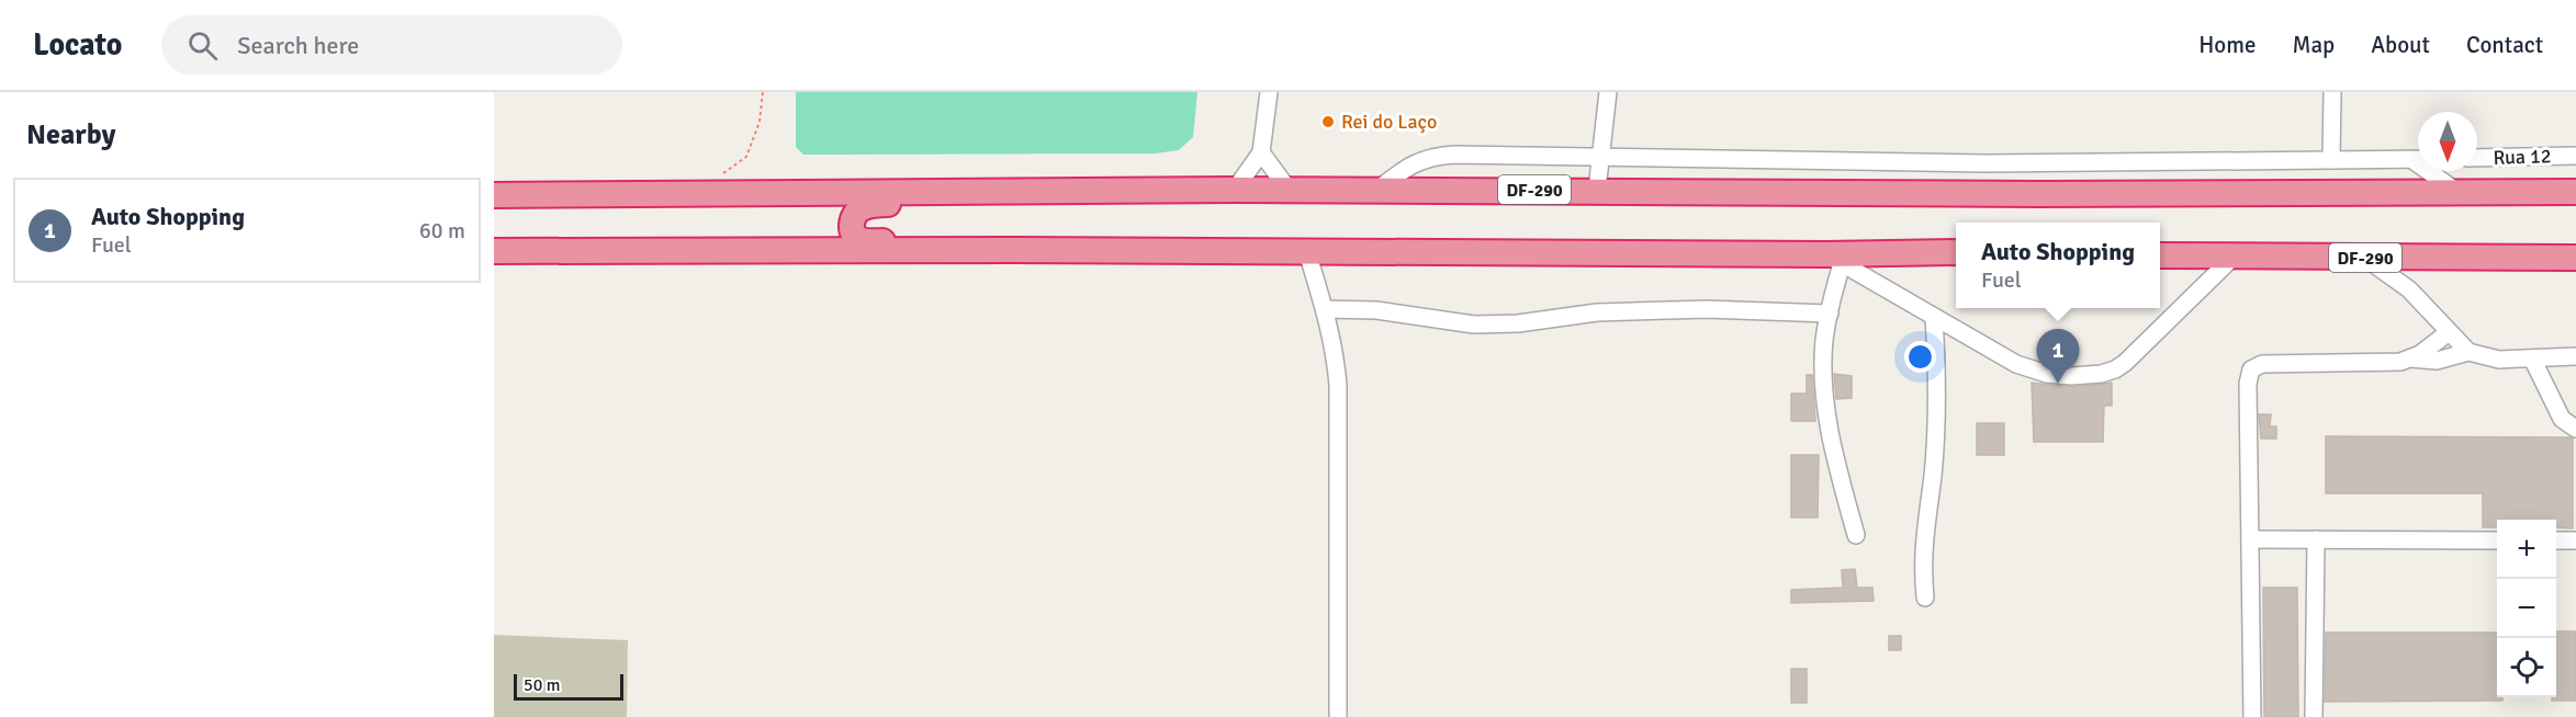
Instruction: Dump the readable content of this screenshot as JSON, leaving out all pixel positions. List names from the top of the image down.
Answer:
{
  "streets": {
    "highway": ["DF-290"],
    "street": ["Rua 12"]
  },
  "places": ["Rei do Laço"],
  "scale_bar": "50 m",
  "north": "bottom",
  "page": {
    "header": "Locato",
    "search": "Search here",
    "nav": [
      "Home",
      "Map",
      "About",
      "Contact"
    ],
    "heading": "Nearby",
    "list": [
      {
        "mark": "1",
        "name": "Auto Shopping",
        "note": "Fuel",
        "value": "60 m"
      }
    ],
    "popup": ["Auto Shopping", "Fuel"],
    "pins": "1",
    "map_buttons": ["+", "−"],
    "scale": "50 m"
  }
}
